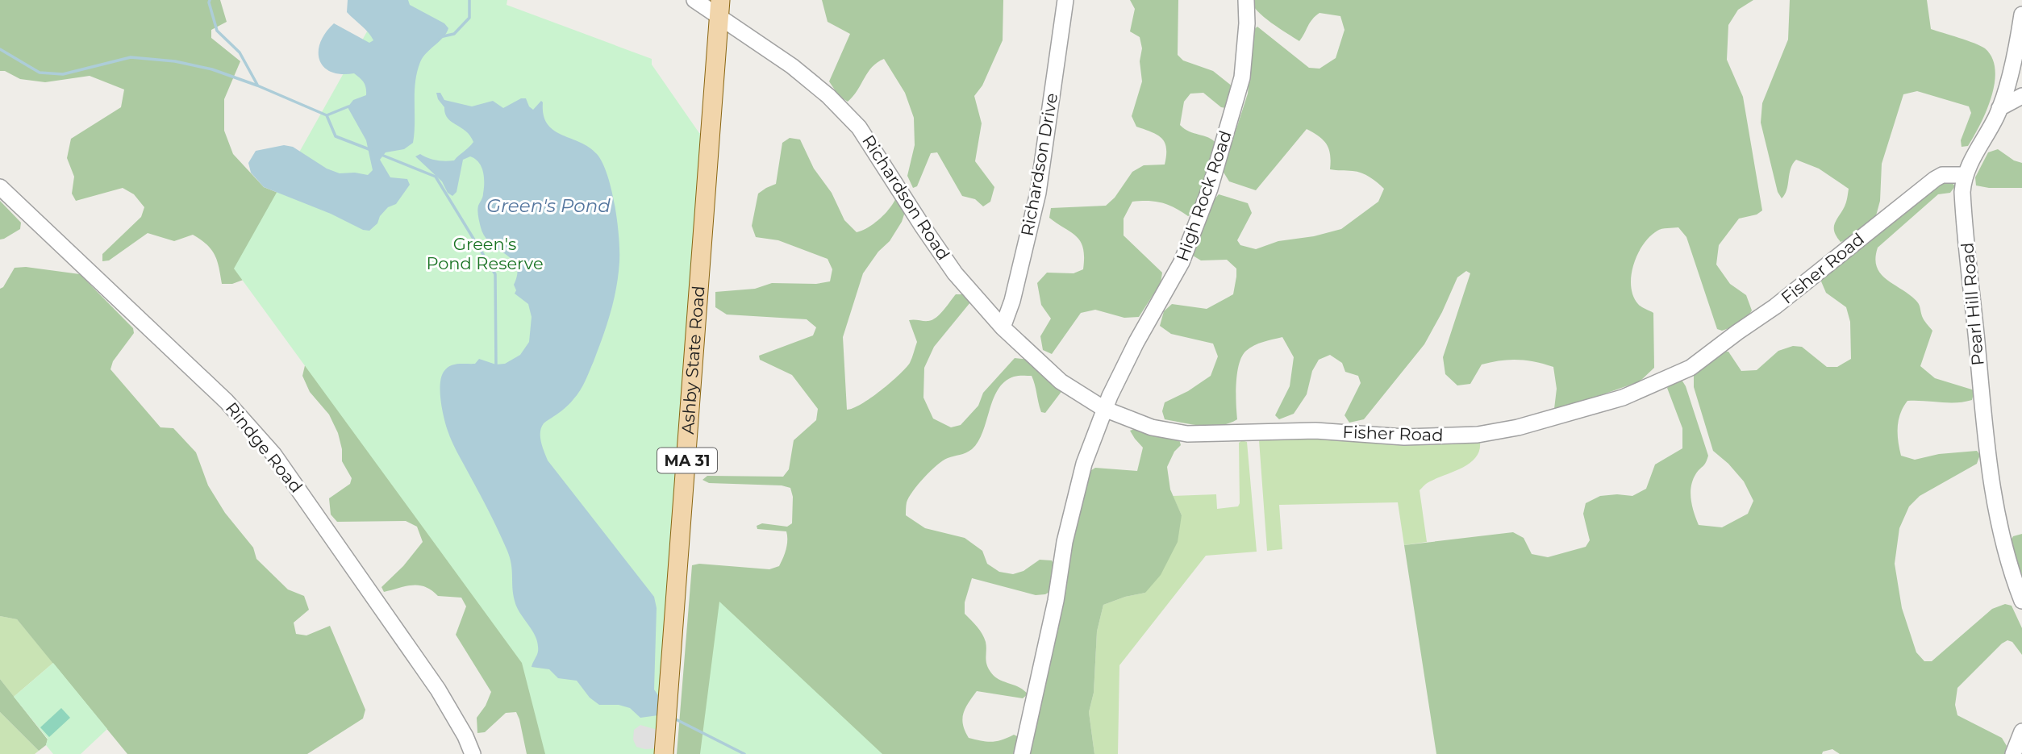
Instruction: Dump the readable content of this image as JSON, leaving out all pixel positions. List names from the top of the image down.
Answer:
{
  "streets": {
    "main road": ["Ashby State Road", "MA 31"],
    "street": [
      "Richardson Drive",
      "High Rock Road",
      "Richardson Road",
      "Fisher Road",
      "Pearl Hill Road",
      "Rindge Road"
    ]
  },
  "crossings": [
    ["Richardson Drive", "Richardson Road"],
    ["High Rock Road", "Richardson Road"],
    ["High Rock Road", "Fisher Road"],
    ["Richardson Road", "Fisher Road"],
    ["Richardson Road", "Ashby State Road"],
    ["Fisher Road", "Pearl Hill Road"]
  ],
  "water": ["Green's Pond"],
  "parks": ["Green's Pond Reserve"]
}
